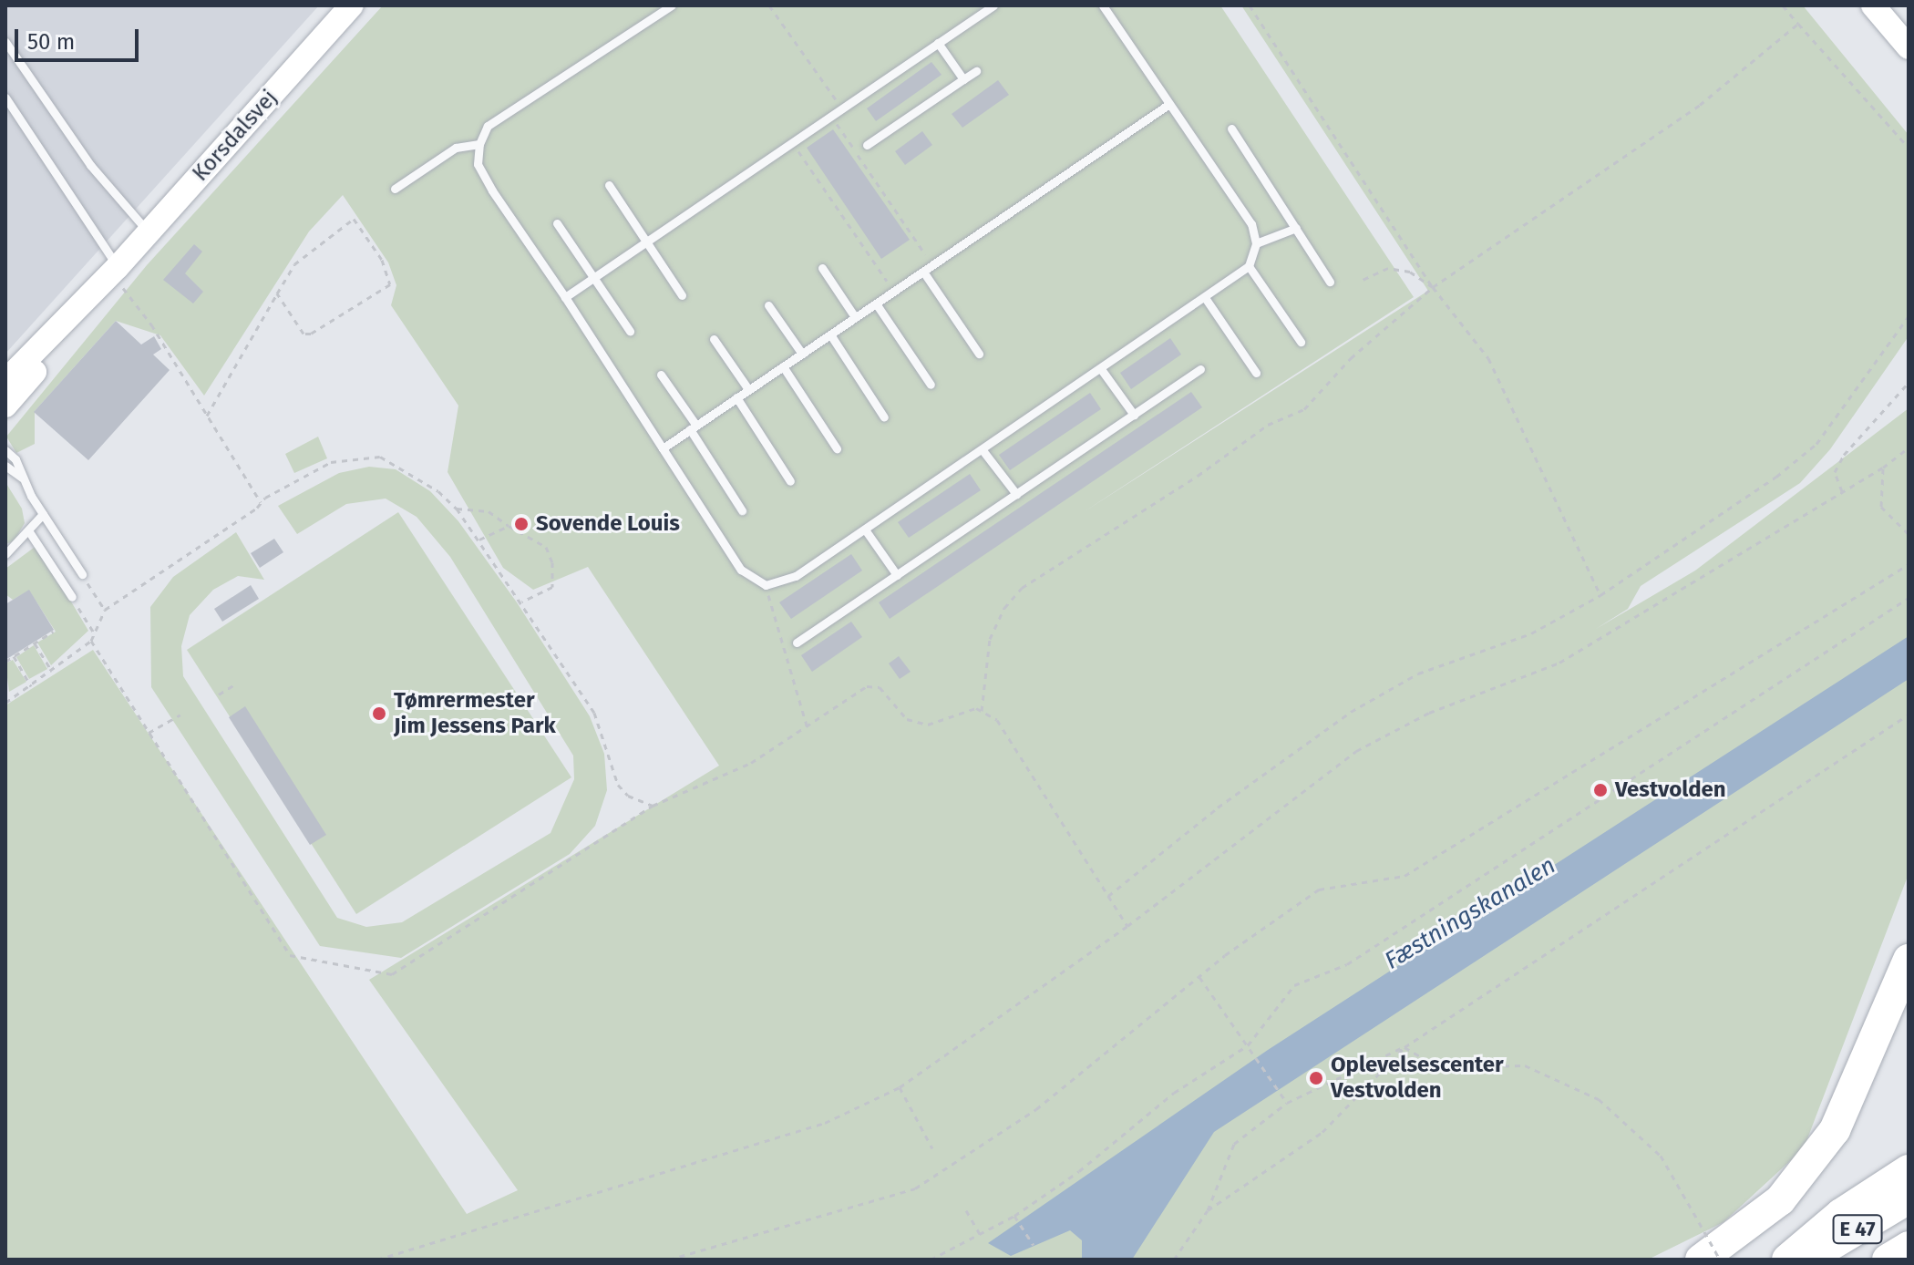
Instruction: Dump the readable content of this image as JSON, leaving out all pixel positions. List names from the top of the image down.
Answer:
{
  "streets": {
    "highway": ["E 47"],
    "street": ["Korsdalsvej"]
  },
  "water": ["Fæstningskanalen"],
  "places": [
    "Sovende Louis",
    "Tømrermester Jim Jessens Park",
    "Vestvolden",
    "Oplevelsescenter Vestvolden"
  ],
  "scale_bar": "50 m"
}
